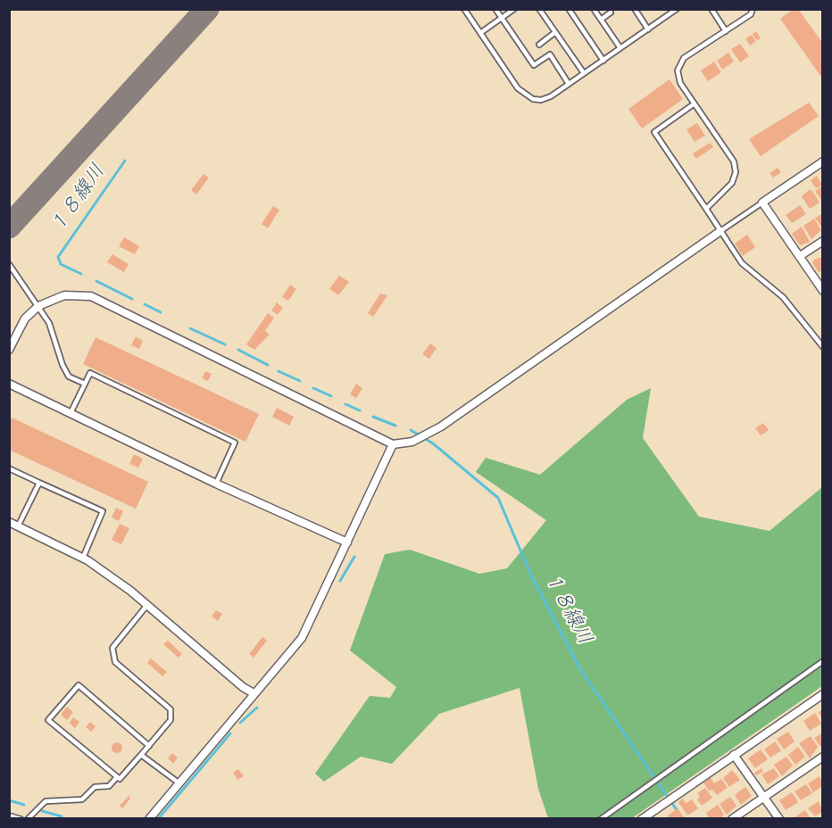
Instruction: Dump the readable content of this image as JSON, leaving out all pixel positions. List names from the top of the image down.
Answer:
{
  "water": ["１８線川"]
}
